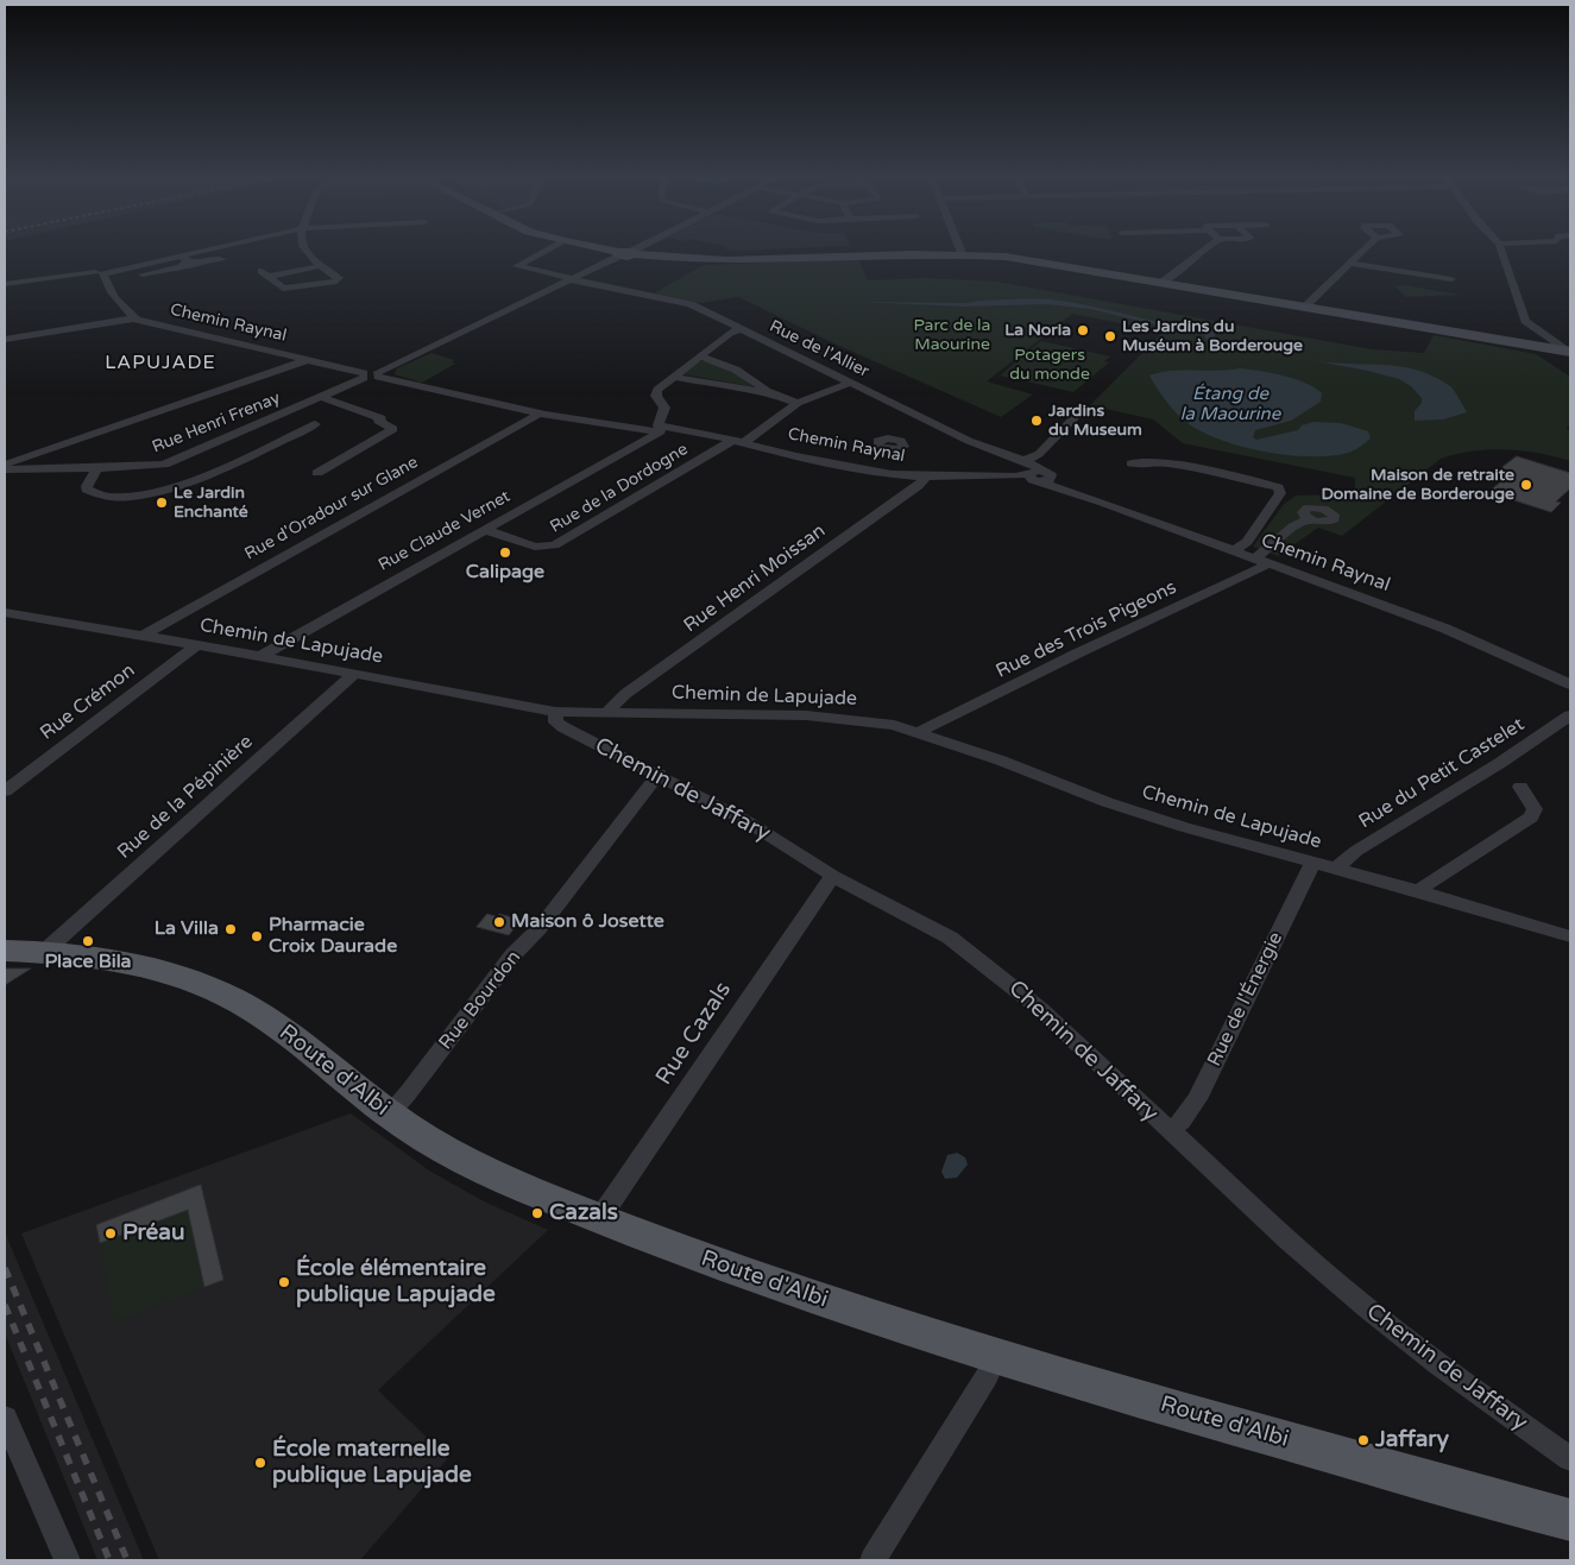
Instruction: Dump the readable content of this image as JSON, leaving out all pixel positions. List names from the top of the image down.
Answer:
{
  "streets": {
    "main road": ["Route d'Albi"],
    "street": [
      "Chemin Raynal",
      "Rue de l'Allier",
      "Rue Henri Frenay",
      "Rue de la Dordogne",
      "Rue d'Oradour sur Glane",
      "Rue Claude Vernet",
      "Rue Henri Moissan",
      "Rue des Trois Pigeons",
      "Chemin de Lapujade",
      "Rue Crémon",
      "Rue du Petit Castelet",
      "Chemin de Jaffary",
      "Rue de la Pépinière",
      "Rue de l'Énergie",
      "Rue Bourdon",
      "Rue Cazals"
    ]
  },
  "crossings": [
    ["Chemin Raynal", "Rue de l'Allier"],
    ["Chemin Raynal", "Rue Henri Frenay"],
    ["Chemin Raynal", "Rue de la Dordogne"],
    ["Chemin Raynal", "Rue d'Oradour sur Glane"],
    ["Chemin Raynal", "Rue Claude Vernet"],
    ["Chemin Raynal", "Rue Henri Moissan"],
    ["Chemin Raynal", "Rue des Trois Pigeons"],
    ["Rue de l'Allier", "Rue de la Dordogne"],
    ["Rue de la Dordogne", "Rue Claude Vernet"],
    ["Rue d'Oradour sur Glane", "Chemin de Lapujade"],
    ["Rue Claude Vernet", "Chemin de Lapujade"],
    ["Rue Henri Moissan", "Chemin de Lapujade"],
    ["Rue des Trois Pigeons", "Chemin de Lapujade"],
    ["Chemin de Lapujade", "Rue Crémon"],
    ["Chemin de Lapujade", "Rue du Petit Castelet"],
    ["Chemin de Lapujade", "Chemin de Jaffary"],
    ["Chemin de Lapujade", "Rue de la Pépinière"],
    ["Chemin de Lapujade", "Rue de l'Énergie"],
    ["Chemin de Jaffary", "Rue de l'Énergie"],
    ["Chemin de Jaffary", "Rue Bourdon"],
    ["Chemin de Jaffary", "Rue Cazals"],
    ["Rue de la Pépinière", "Route d'Albi"],
    ["Rue Bourdon", "Route d'Albi"],
    ["Rue Cazals", "Route d'Albi"]
  ],
  "districts": ["LAPUJADE"],
  "water": ["Étang de la Maourine"],
  "parks": ["Parc de la Maourine", "Potagers du monde"],
  "places": [
    "La Noria",
    "Les Jardins du Muséum à Borderouge",
    "Jardins du Museum",
    "Maison de retraite Domaine de Borderouge",
    "Le Jardin Enchanté",
    "Calipage",
    "Maison ô Josette",
    "La Villa",
    "Pharmacie Croix Daurade",
    "Place Bila",
    "Cazals",
    "Préau",
    "École élémentaire publique Lapujade",
    "Jaffary",
    "École maternelle publique Lapujade"
  ]
}
